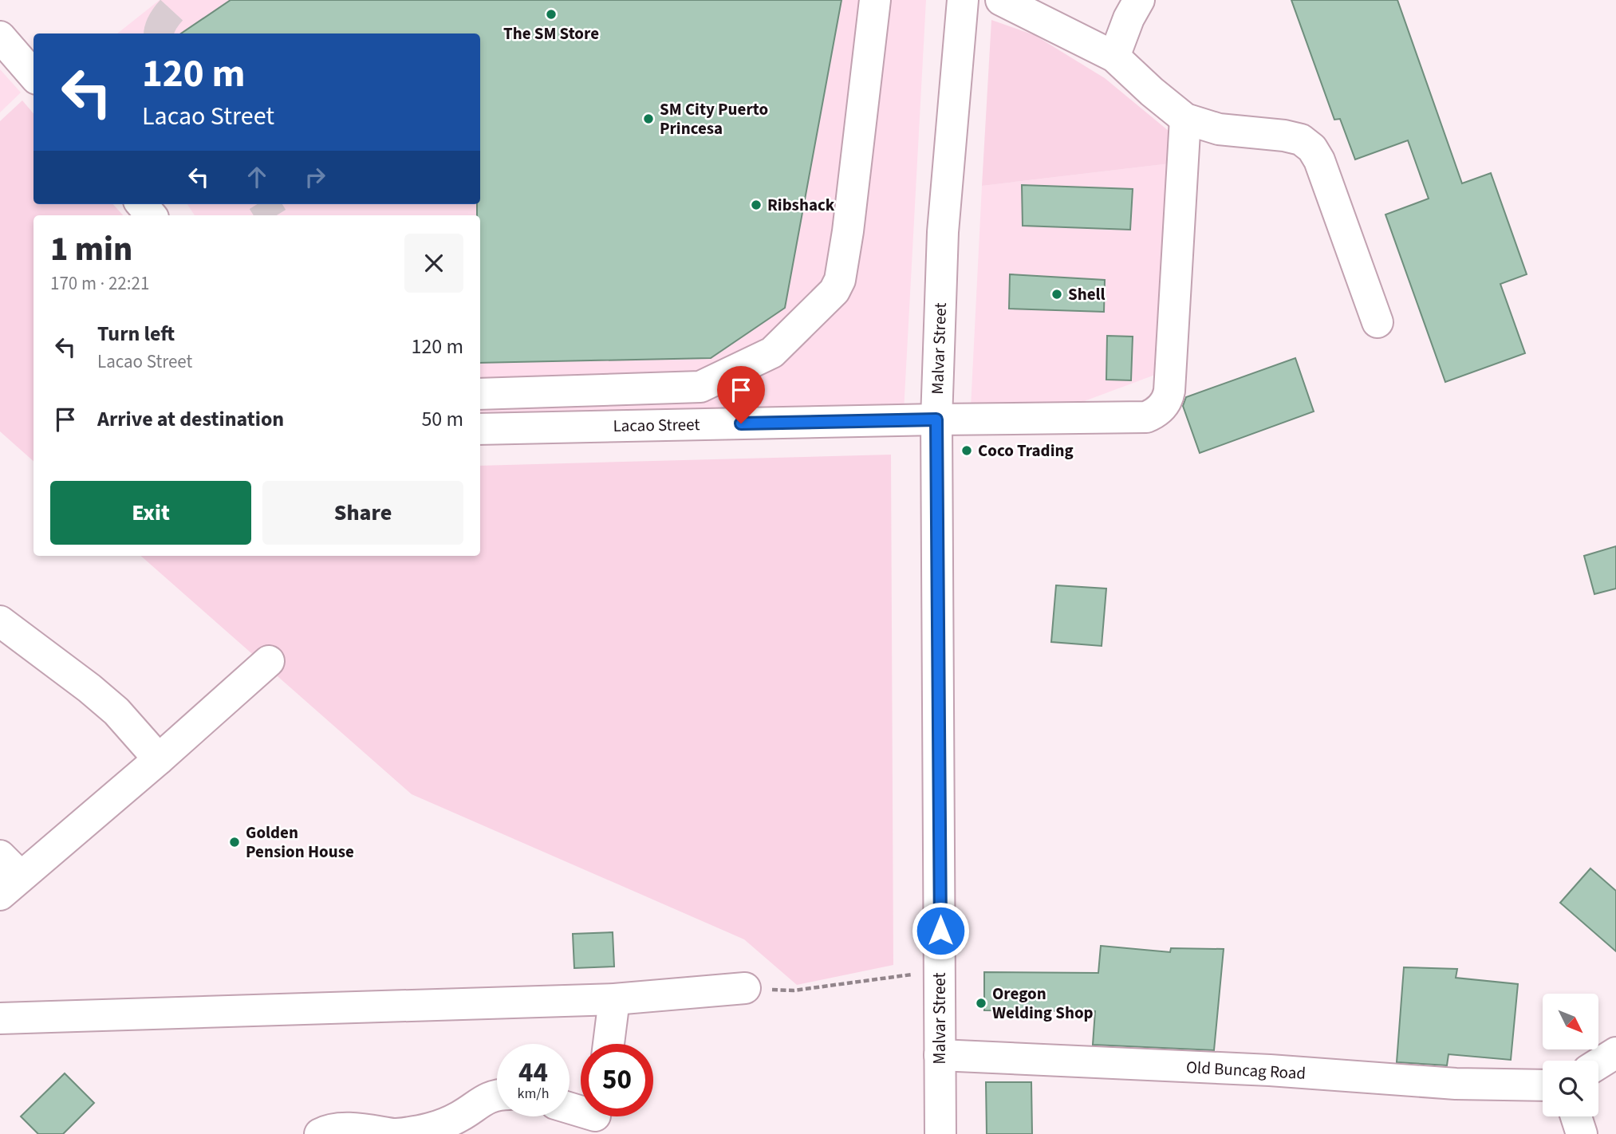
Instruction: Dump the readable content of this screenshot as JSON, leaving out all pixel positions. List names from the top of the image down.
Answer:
{
  "streets": {
    "street": ["Malvar Street", "Lacao Street", "Old Buncag Road"]
  },
  "crossings": [
    ["Malvar Street", "Lacao Street"],
    ["Malvar Street", "Old Buncag Road"]
  ],
  "places": [
    "The SM Store",
    "SM City Puerto Princesa",
    "Ribshack",
    "Shell",
    "Coco Trading",
    "Golden Pension House",
    "Oregon Welding Shop"
  ],
  "north": "bottom right",
  "page": {
    "turn": ["120 m", "Lacao Street"],
    "heading": ["1 min", "170 m · 22:21"],
    "list": [
      {
        "name": "Turn left",
        "note": "Lacao Street",
        "value": "120 m"
      },
      {
        "name": "Arrive at destination",
        "value": "50 m"
      }
    ],
    "buttons": ["Exit", "Share"],
    "speed": "44 km/h",
    "limit": "50"
  }
}
